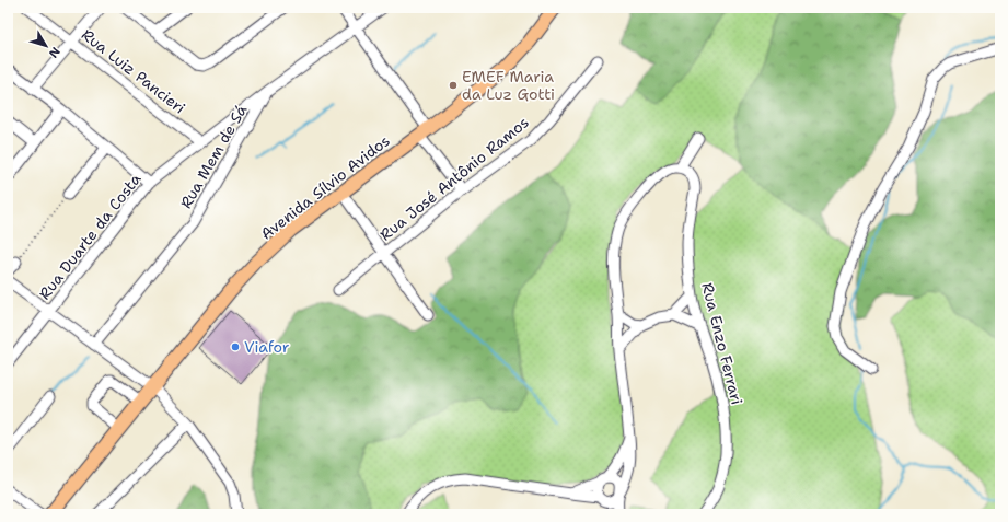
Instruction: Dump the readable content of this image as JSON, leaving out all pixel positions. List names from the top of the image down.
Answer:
{
  "streets": {
    "main road": ["Avenida Sílvio Avidos"],
    "street": [
      "Rua Luiz Pancieri",
      "Rua Mem de Sá",
      "Rua José Antônio Ramos",
      "Rua Duarte da Costa",
      "Rua Enzo Ferrari"
    ]
  },
  "crossings": [
    ["Rua Luiz Pancieri", "Rua Duarte da Costa"],
    ["Rua Mem de Sá", "Rua Duarte da Costa"]
  ],
  "places": ["EMEF Maria da Luz Gotti", "Viafor"],
  "north": "bottom right"
}
